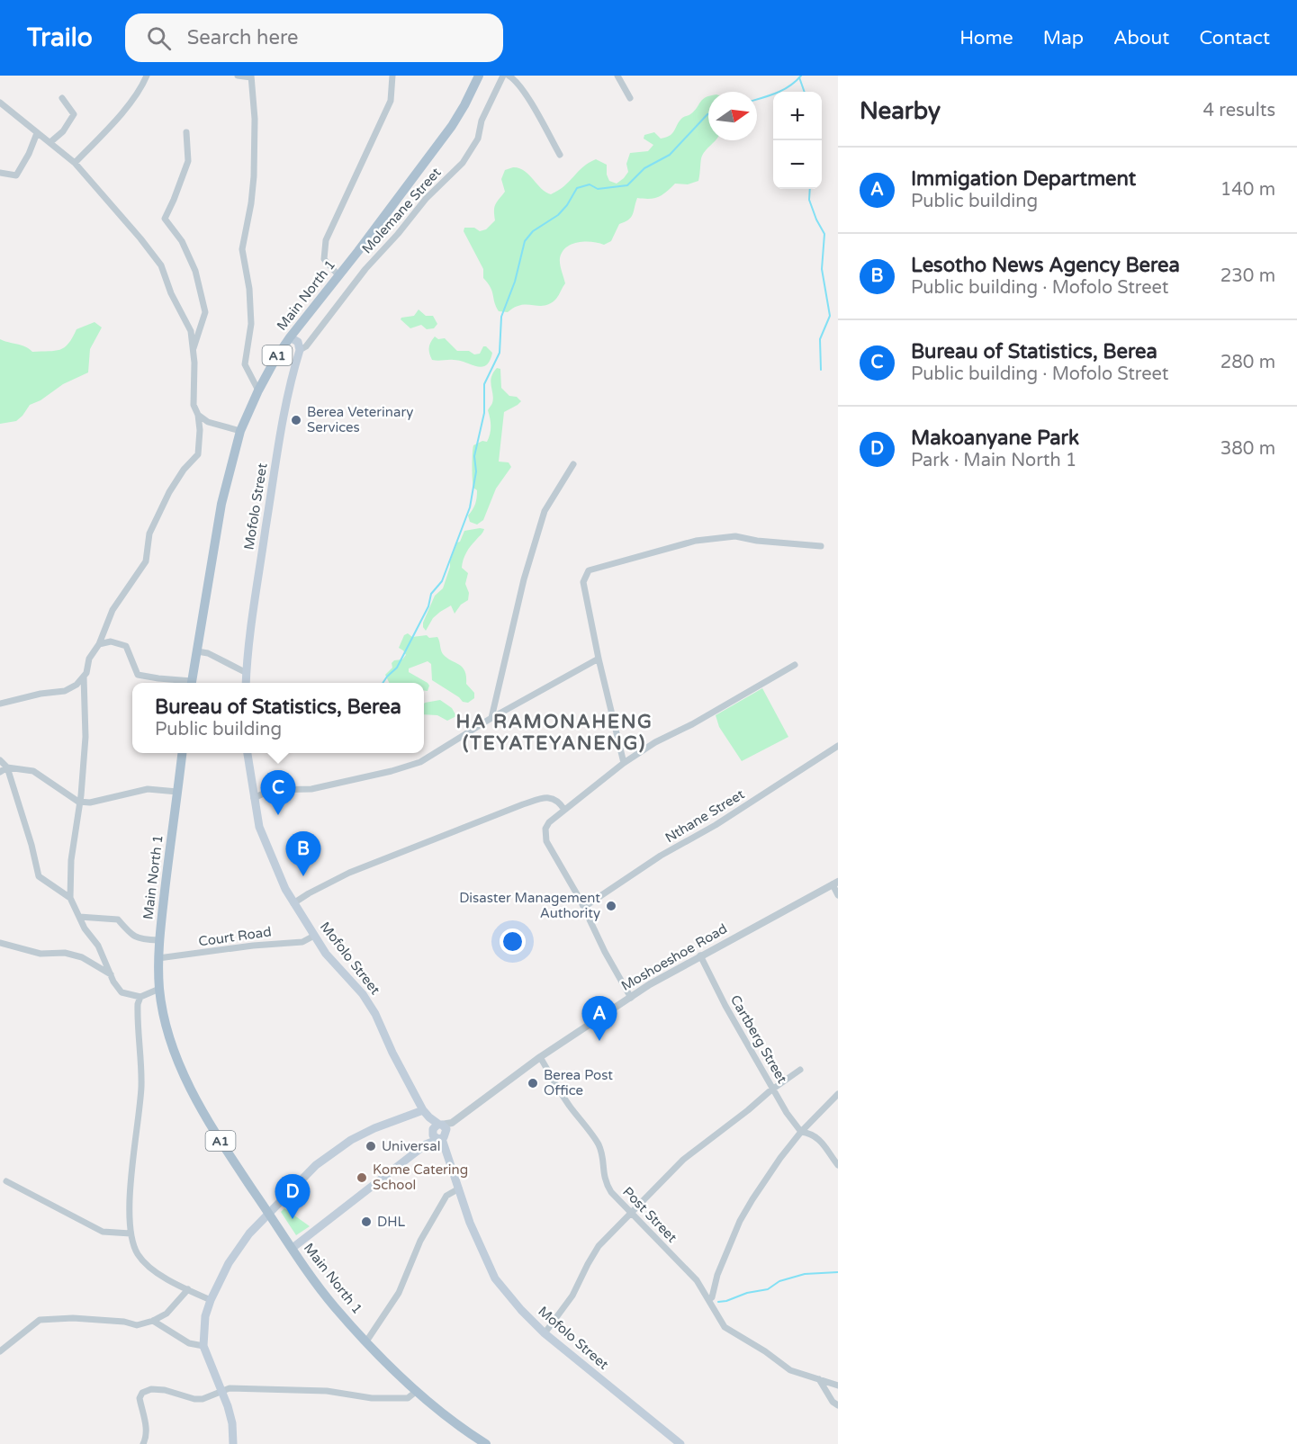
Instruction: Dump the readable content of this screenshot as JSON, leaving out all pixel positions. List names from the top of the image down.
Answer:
{
  "streets": {
    "main road": [
      "Main North 1",
      "A1",
      "Mofolo Street",
      "Moshoeshoe Road"
    ],
    "street": [
      "Molemane Street",
      "Nthane Street",
      "Court Road",
      "Cartberg Street",
      "Post Street"
    ]
  },
  "crossings": [
    ["Molemane Street", "Mofolo Street"],
    ["Main North 1", "Court Road"],
    ["Main North 1", "Moshoeshoe Road"],
    ["Mofolo Street", "Court Road"],
    ["Mofolo Street", "Moshoeshoe Road"],
    ["Moshoeshoe Road", "Cartberg Street"],
    ["Moshoeshoe Road", "Post Street"]
  ],
  "districts": ["HA RAMONAHENG (TEYATEYANENG)"],
  "places": [
    "Berea Veterinary Services",
    "Disaster Management Authority",
    "Berea Post Office",
    "Universal",
    "Kome Catering School",
    "DHL"
  ],
  "north": "right",
  "page": {
    "header": "Trailo",
    "search": "Search here",
    "nav": [
      "Home",
      "Map",
      "About",
      "Contact"
    ],
    "heading": ["Nearby", "4 results"],
    "map_buttons": ["+", "−"],
    "list": [
      {
        "mark": "A",
        "name": "Immigation Department",
        "note": "Public building",
        "value": "140 m"
      },
      {
        "mark": "B",
        "name": "Lesotho News Agency Berea",
        "note": "Public building · Mofolo Street",
        "value": "230 m"
      },
      {
        "mark": "C",
        "name": "Bureau of Statistics, Berea",
        "note": "Public building · Mofolo Street",
        "value": "280 m"
      },
      {
        "mark": "D",
        "name": "Makoanyane Park",
        "note": "Park · Main North 1",
        "value": "380 m"
      }
    ],
    "popup": ["Bureau of Statistics, Berea", "Public building"],
    "pins": [
      "C",
      "B",
      "A",
      "D"
    ]
  }
}
